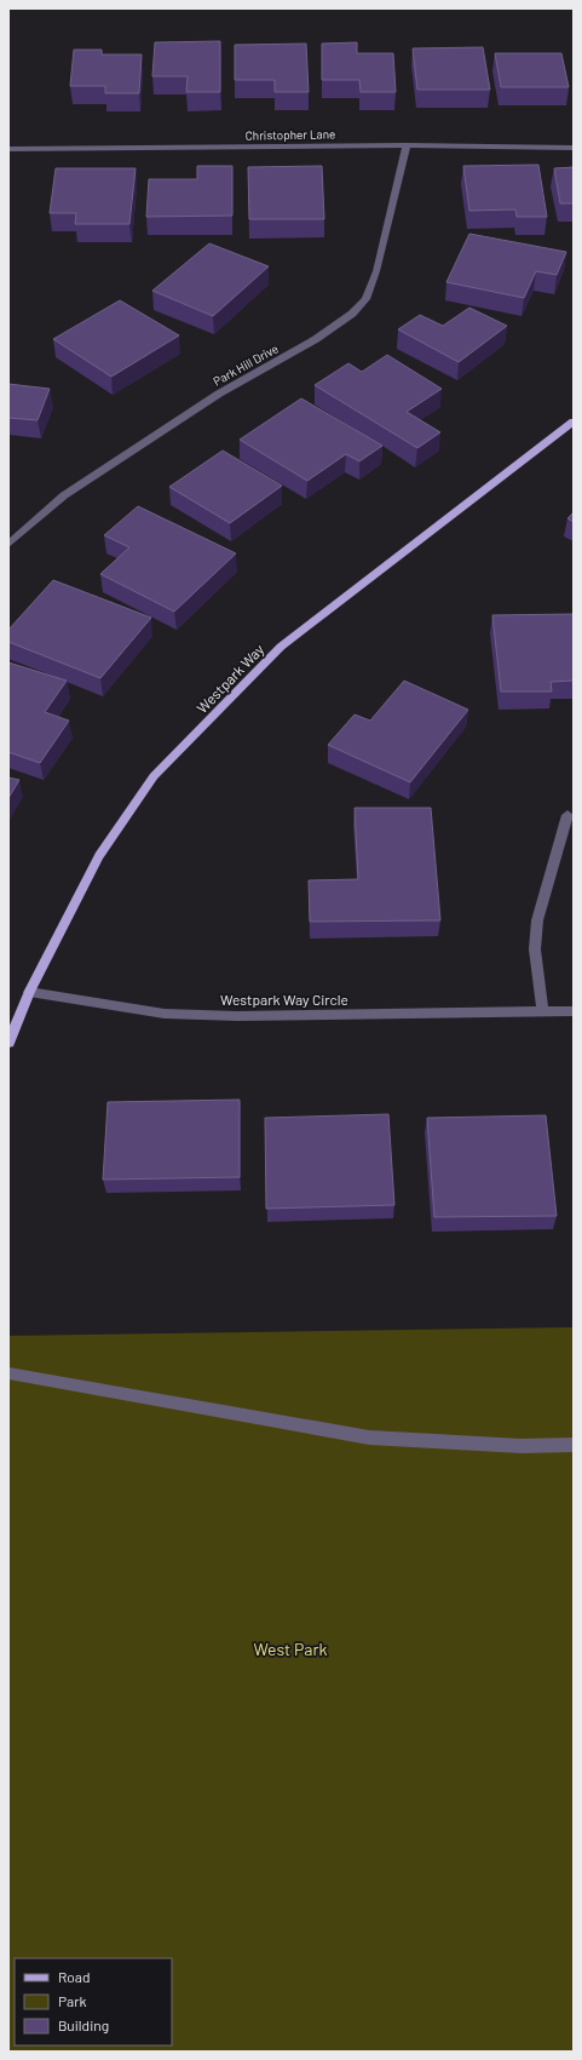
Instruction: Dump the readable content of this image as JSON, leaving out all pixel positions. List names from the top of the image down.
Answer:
{
  "streets": {
    "main road": ["Westpark Way"],
    "street": ["Christopher Lane", "Park Hill Drive", "Westpark Way Circle"]
  },
  "crossings": [
    ["Christopher Lane", "Park Hill Drive"],
    ["Westpark Way", "Westpark Way Circle"]
  ],
  "parks": ["West Park"],
  "legend": ["Road", "Park", "Building"]
}
